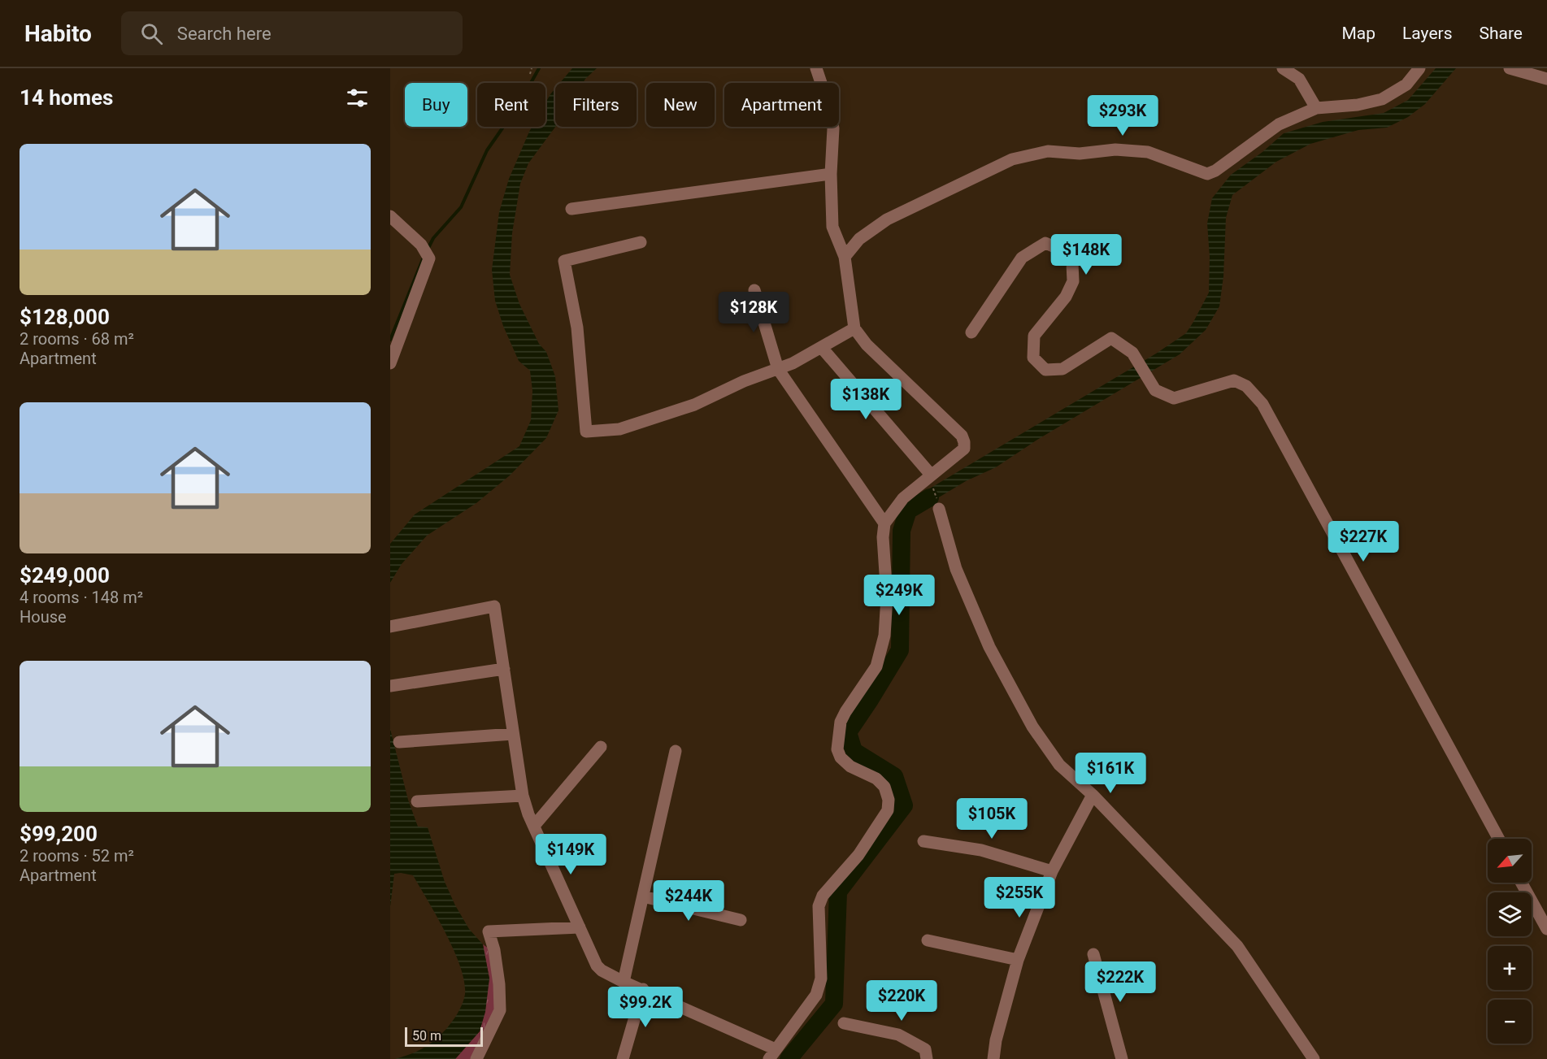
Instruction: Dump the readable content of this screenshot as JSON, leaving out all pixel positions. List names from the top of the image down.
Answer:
{
  "scale_bar": "50 m",
  "north": "bottom left",
  "page": {
    "header": "Habito",
    "search": "Search here",
    "nav": ["Map", "Layers", "Share"],
    "heading": "14 homes",
    "chip": [
      "Buy",
      "Rent",
      "Filters",
      "New",
      "Apartment"
    ],
    "price": [
      "$293K",
      "$148K",
      "$128K",
      "$138K",
      "$227K",
      "$249K",
      "$161K",
      "$105K",
      "$149K",
      "$255K",
      "$244K",
      "$222K",
      "$220K",
      "$99.2K"
    ],
    "list": [
      {
        "name": "$128,000",
        "note": "2 rooms · 68 m² · Apartment"
      },
      {
        "name": "$249,000",
        "note": "4 rooms · 148 m² · House"
      },
      {
        "name": "$99,200",
        "note": "2 rooms · 52 m² · Apartment"
      }
    ],
    "map_buttons": ["+", "−"],
    "scale": "50 m"
  }
}
